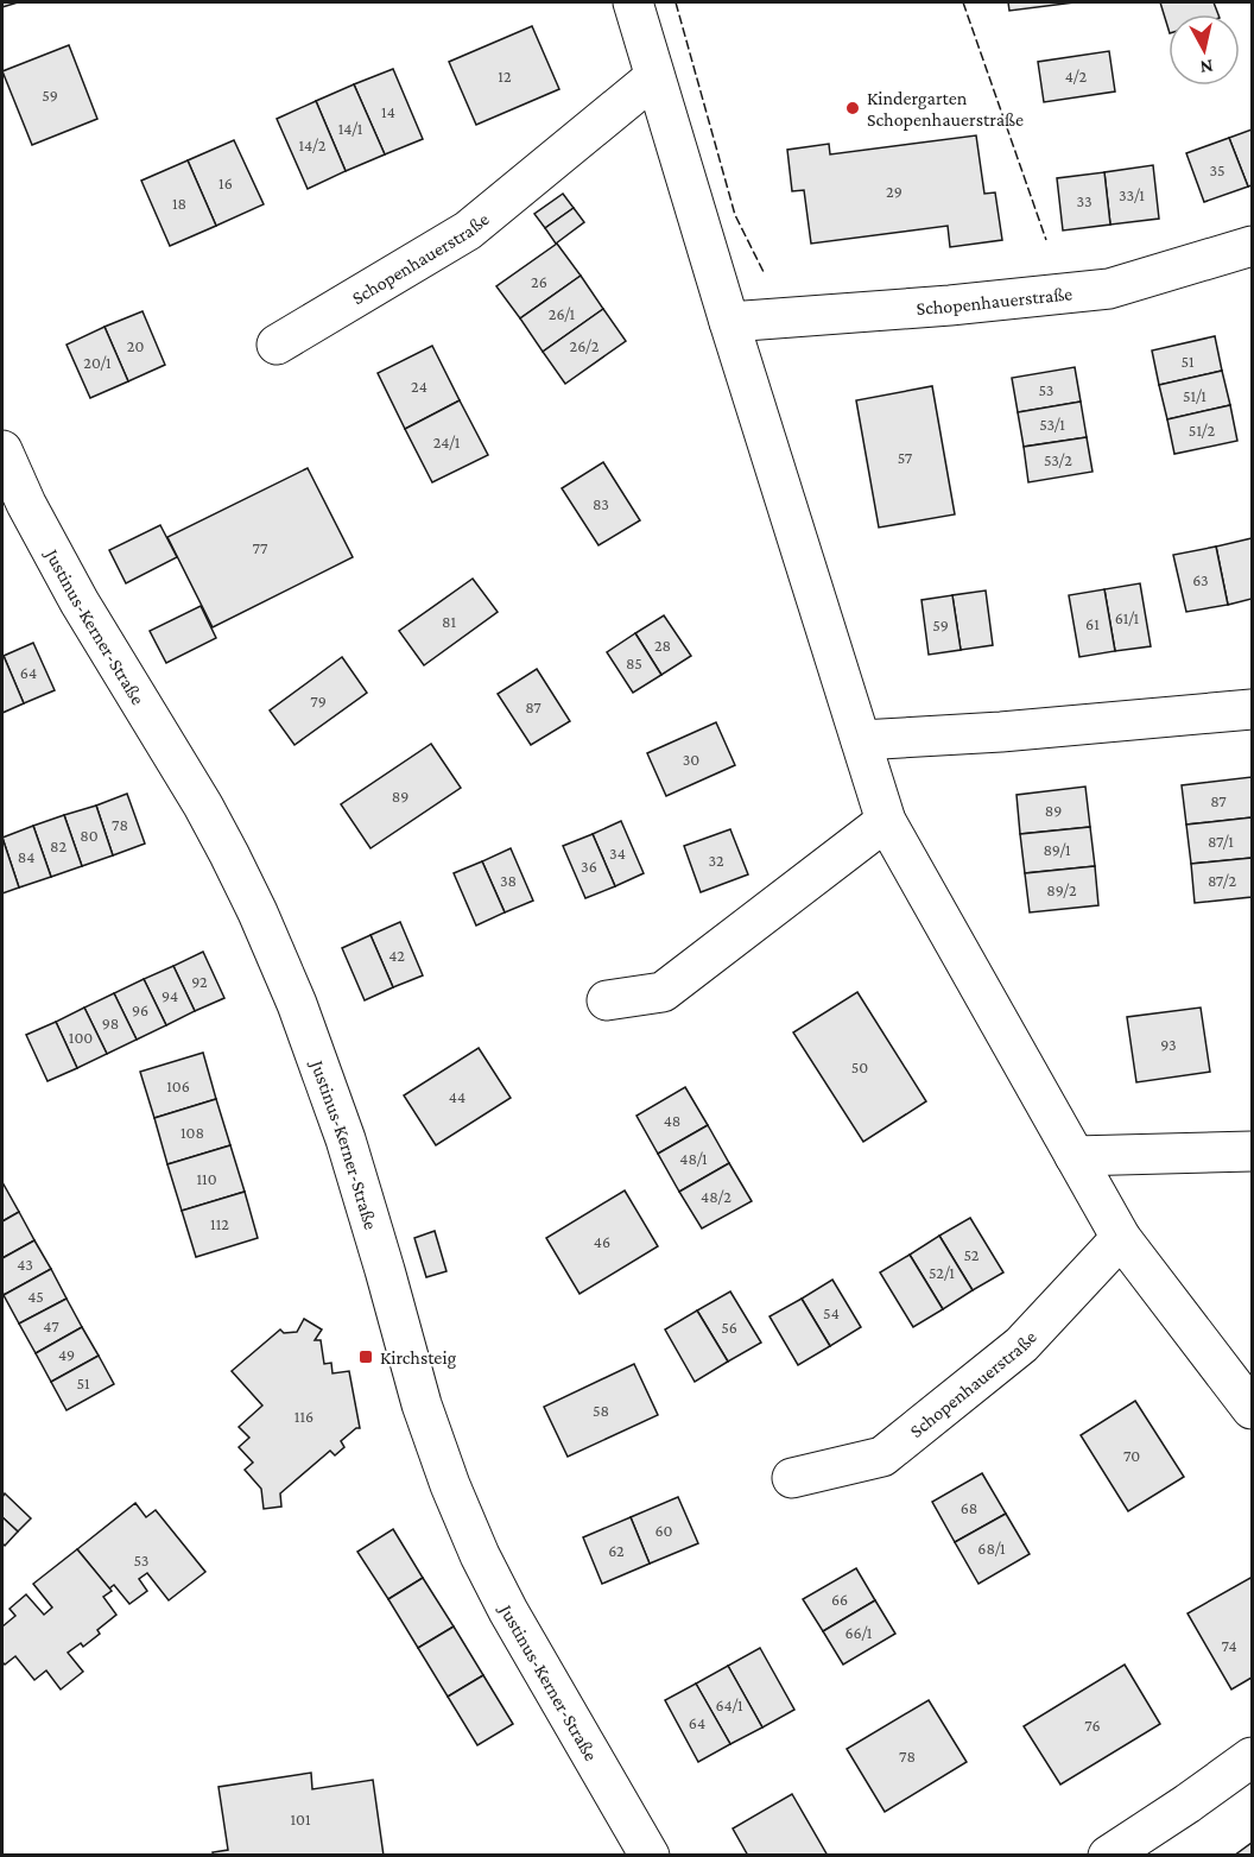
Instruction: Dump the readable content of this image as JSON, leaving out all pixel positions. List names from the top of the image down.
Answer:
{
  "streets": {
    "street": ["Schopenhauerstraße", "Justinus-Kerner-Straße"]
  },
  "places": {
    "other": ["Kindergarten Schopenhauerstraße"],
    "transit": ["Kirchsteig"]
  },
  "house_numbers": [
    "12",
    "4/2",
    "59",
    "14",
    "14/1",
    "14/2",
    "35",
    "16",
    "29",
    "33/1",
    "33",
    "18",
    "26",
    "26/1",
    "20",
    "26/2",
    "51",
    "20/1",
    "24",
    "53",
    "51/1",
    "53/1",
    "51/2",
    "24/1",
    "57",
    "53/2",
    "83",
    "77",
    "63",
    "61/1",
    "81",
    "61",
    "59",
    "28",
    "85",
    "64",
    "79",
    "87",
    "30",
    "89",
    "87",
    "89",
    "78",
    "80",
    "87/1",
    "82",
    "89/1",
    "34",
    "84",
    "32",
    "36",
    "38",
    "87/2",
    "89/2",
    "42",
    "92",
    "94",
    "96",
    "98",
    "100",
    "93",
    "50",
    "106",
    "44",
    "48",
    "108",
    "48/1",
    "110",
    "48/2",
    "112",
    "46",
    "52",
    "43",
    "52/1",
    "45",
    "54",
    "47",
    "56",
    "49",
    "51",
    "58",
    "116",
    "70",
    "68",
    "60",
    "68/1",
    "62",
    "53",
    "66",
    "66/1",
    "74",
    "64/1",
    "64",
    "76",
    "78",
    "101"
  ],
  "north": "bottom"
}
